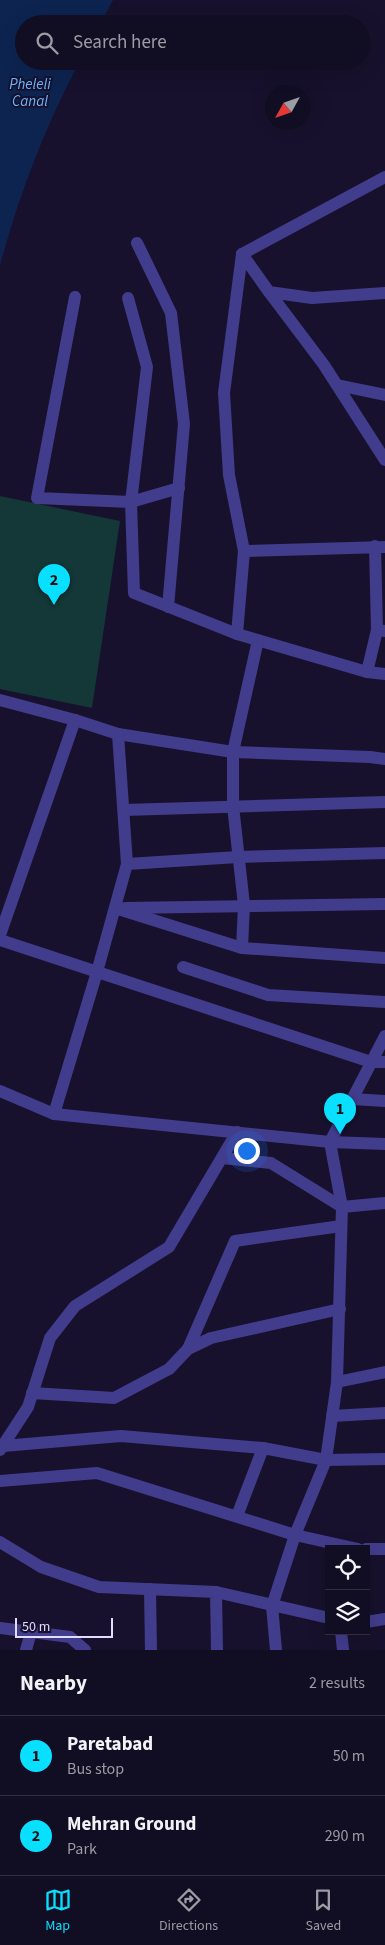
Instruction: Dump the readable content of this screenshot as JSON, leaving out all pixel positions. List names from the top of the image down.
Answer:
{
  "water": ["Pheleli Canal"],
  "scale_bar": "50 m",
  "north": "bottom left",
  "page": {
    "search": "Search here",
    "pins": ["2", "1"],
    "scale": "50 m",
    "heading": ["Nearby", "2 results"],
    "list": [
      {
        "mark": "1",
        "name": "Paretabad",
        "note": "Bus stop",
        "value": "50 m"
      },
      {
        "mark": "2",
        "name": "Mehran Ground",
        "note": "Park",
        "value": "290 m"
      }
    ],
    "nav": ["Map", "Directions", "Saved"]
  }
}
